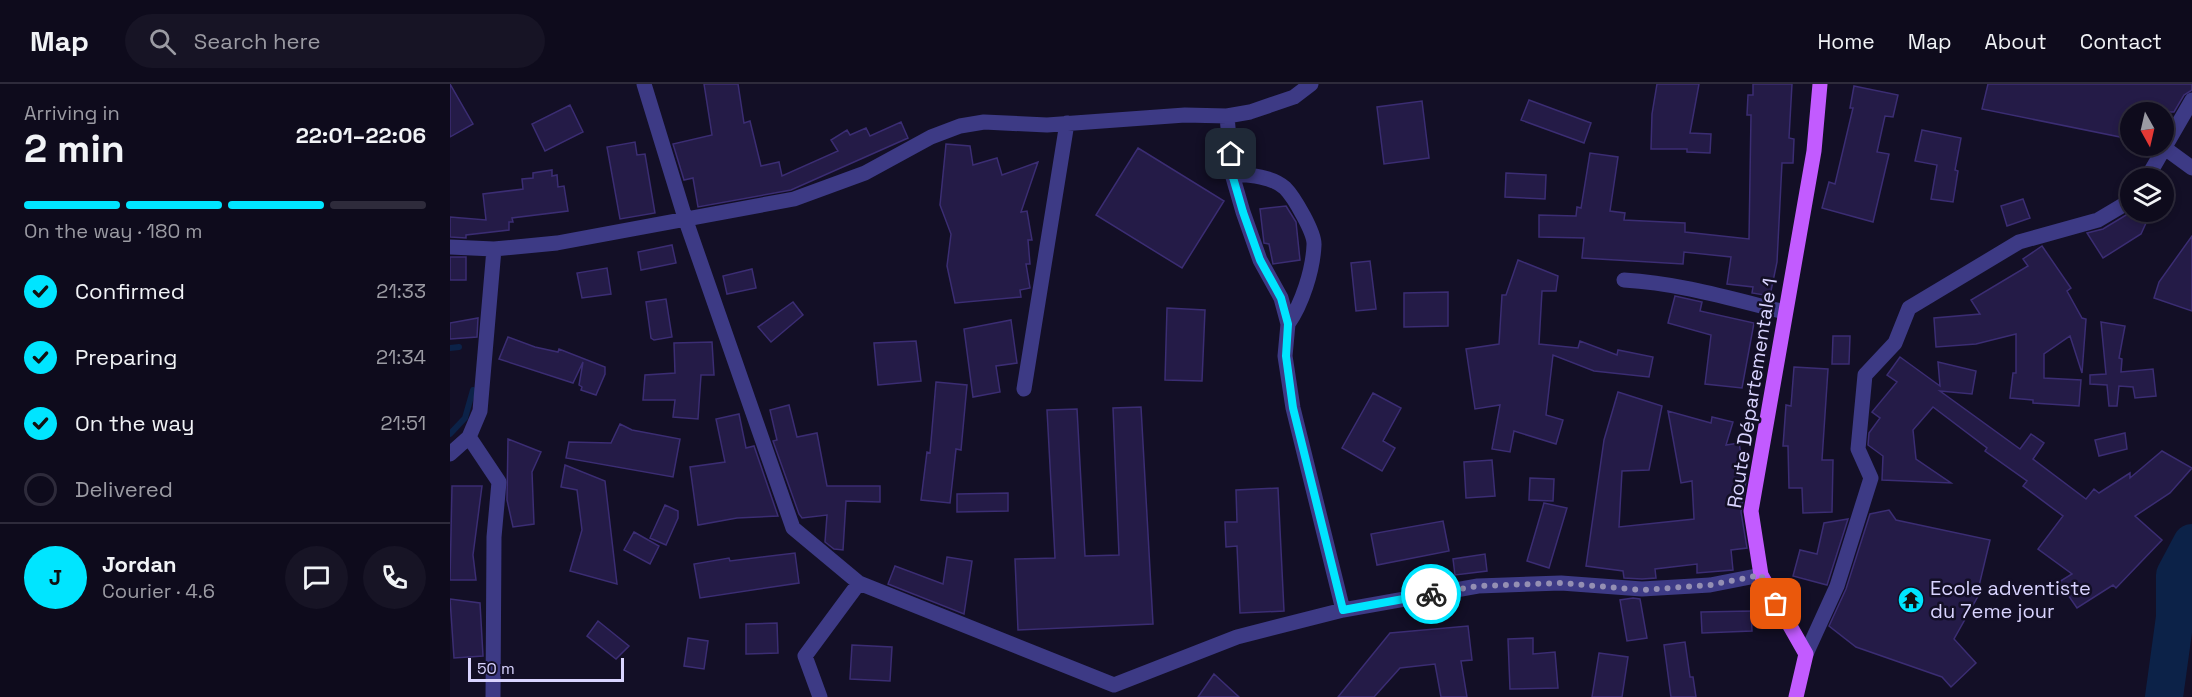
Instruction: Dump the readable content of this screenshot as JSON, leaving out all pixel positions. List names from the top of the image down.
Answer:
{
  "streets": {
    "main road": ["Route Départementale 1"]
  },
  "places": {
    "temple": ["Ecole adventiste du 7eme jour"]
  },
  "scale_bar": "50 m",
  "north": "bottom",
  "page": {
    "header": "Map",
    "search": "Search here",
    "nav": [
      "Home",
      "Map",
      "About",
      "Contact"
    ],
    "heading": ["2 min", "Arriving in", "22:01–22:06"],
    "panel": ["Jordan", "Courier · 4.6"],
    "bar": "On the way · 180 m",
    "list": [
      ["Confirmed", "21:33"],
      ["Preparing", "21:34"],
      ["On the way", "21:51"],
      "Delivered"
    ],
    "round": "J",
    "scale": "50 m"
  }
}
